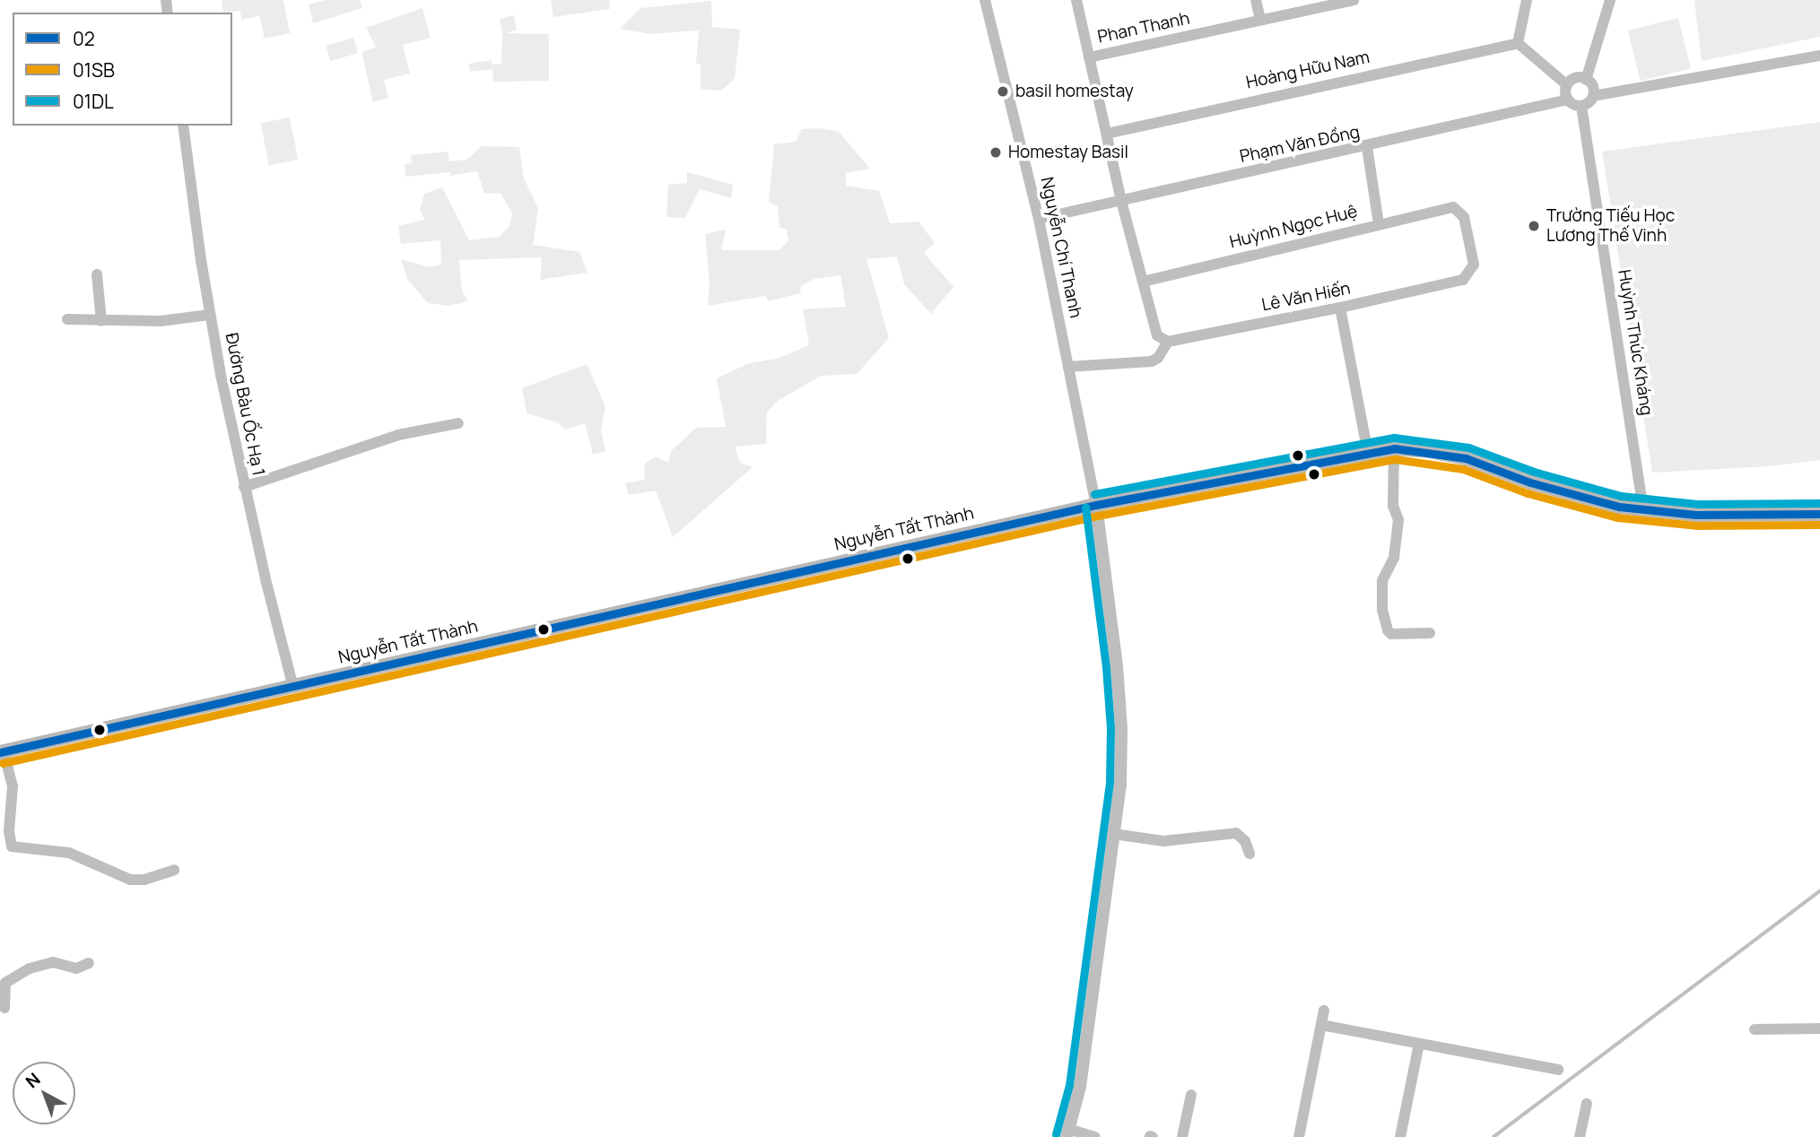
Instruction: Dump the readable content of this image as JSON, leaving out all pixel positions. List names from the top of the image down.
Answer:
{
  "streets": {
    "main road": ["Nguyễn Tất Thành"],
    "street": [
      "Phan Thanh",
      "Hoàng Hữu Nam",
      "Phạm Văn Đồng",
      "Huỳnh Ngọc Huệ",
      "Nguyễn Chí Thanh",
      "Lê Văn Hiến",
      "Huỳnh Thúc Kháng",
      "Đường Bàu Ốc Hạ 1"
    ]
  },
  "crossings": [
    ["Phạm Văn Đồng", "Nguyễn Chí Thanh"],
    ["Phạm Văn Đồng", "Huỳnh Thúc Kháng"],
    ["Huỳnh Ngọc Huệ", "Lê Văn Hiến"],
    ["Nguyễn Chí Thanh", "Nguyễn Tất Thành"],
    ["Huỳnh Thúc Kháng", "Nguyễn Tất Thành"],
    ["Đường Bàu Ốc Hạ 1", "Nguyễn Tất Thành"]
  ],
  "places": ["basil homestay", "Homestay Basil", "Trường Tiếu Học Lương Thế Vinh"],
  "lines": ["transit line 01DL", "transit line 02", "transit line 01SB"],
  "legend": ["02", "01SB", "01DL"],
  "north": "top left"
}
